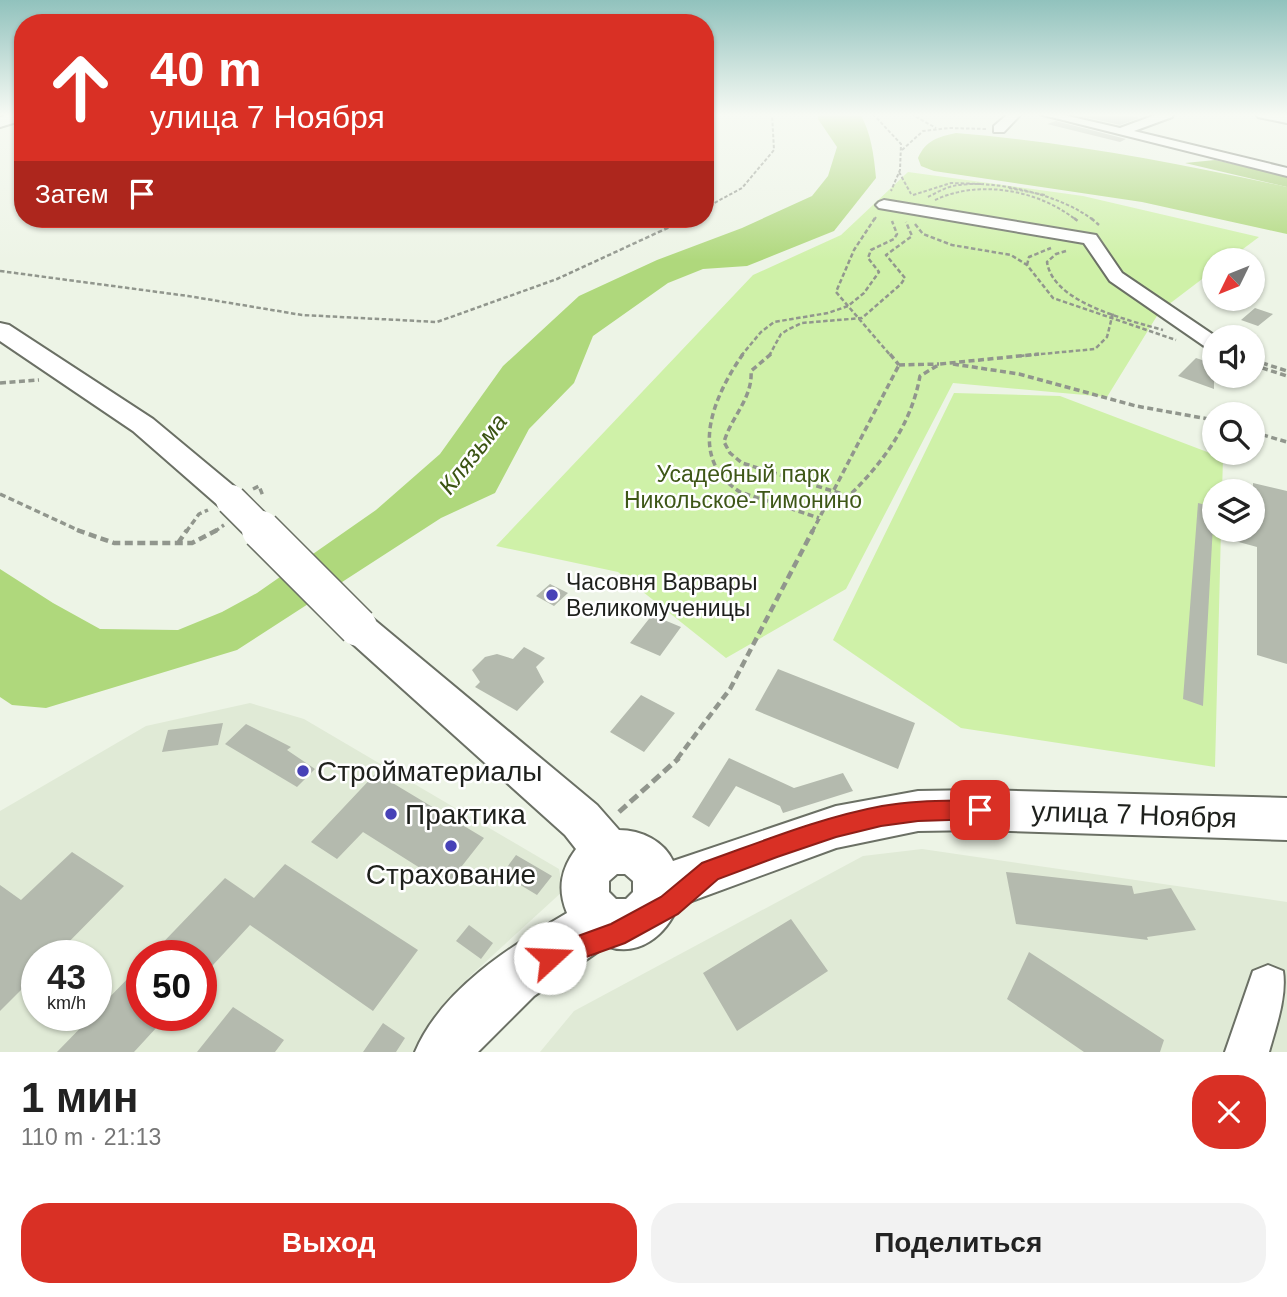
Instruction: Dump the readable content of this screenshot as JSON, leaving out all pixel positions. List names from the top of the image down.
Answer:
{
  "streets": {
    "main road": ["улица 7 Ноября"]
  },
  "water": ["Клязьма"],
  "parks": ["Усадебный парк Никольское-Тимонино"],
  "places": [
    "Часовня Варвары Великомученицы",
    "Стройматериалы",
    "Практика",
    "Страхование"
  ],
  "north": "bottom left",
  "page": {
    "turn": ["40 m", "улица 7 Ноября"],
    "then": "Затем",
    "speed": "43 km/h",
    "limit": "50",
    "heading": ["1 мин", "110 m · 21:13"],
    "buttons": ["Выход", "Поделиться"]
  }
}
